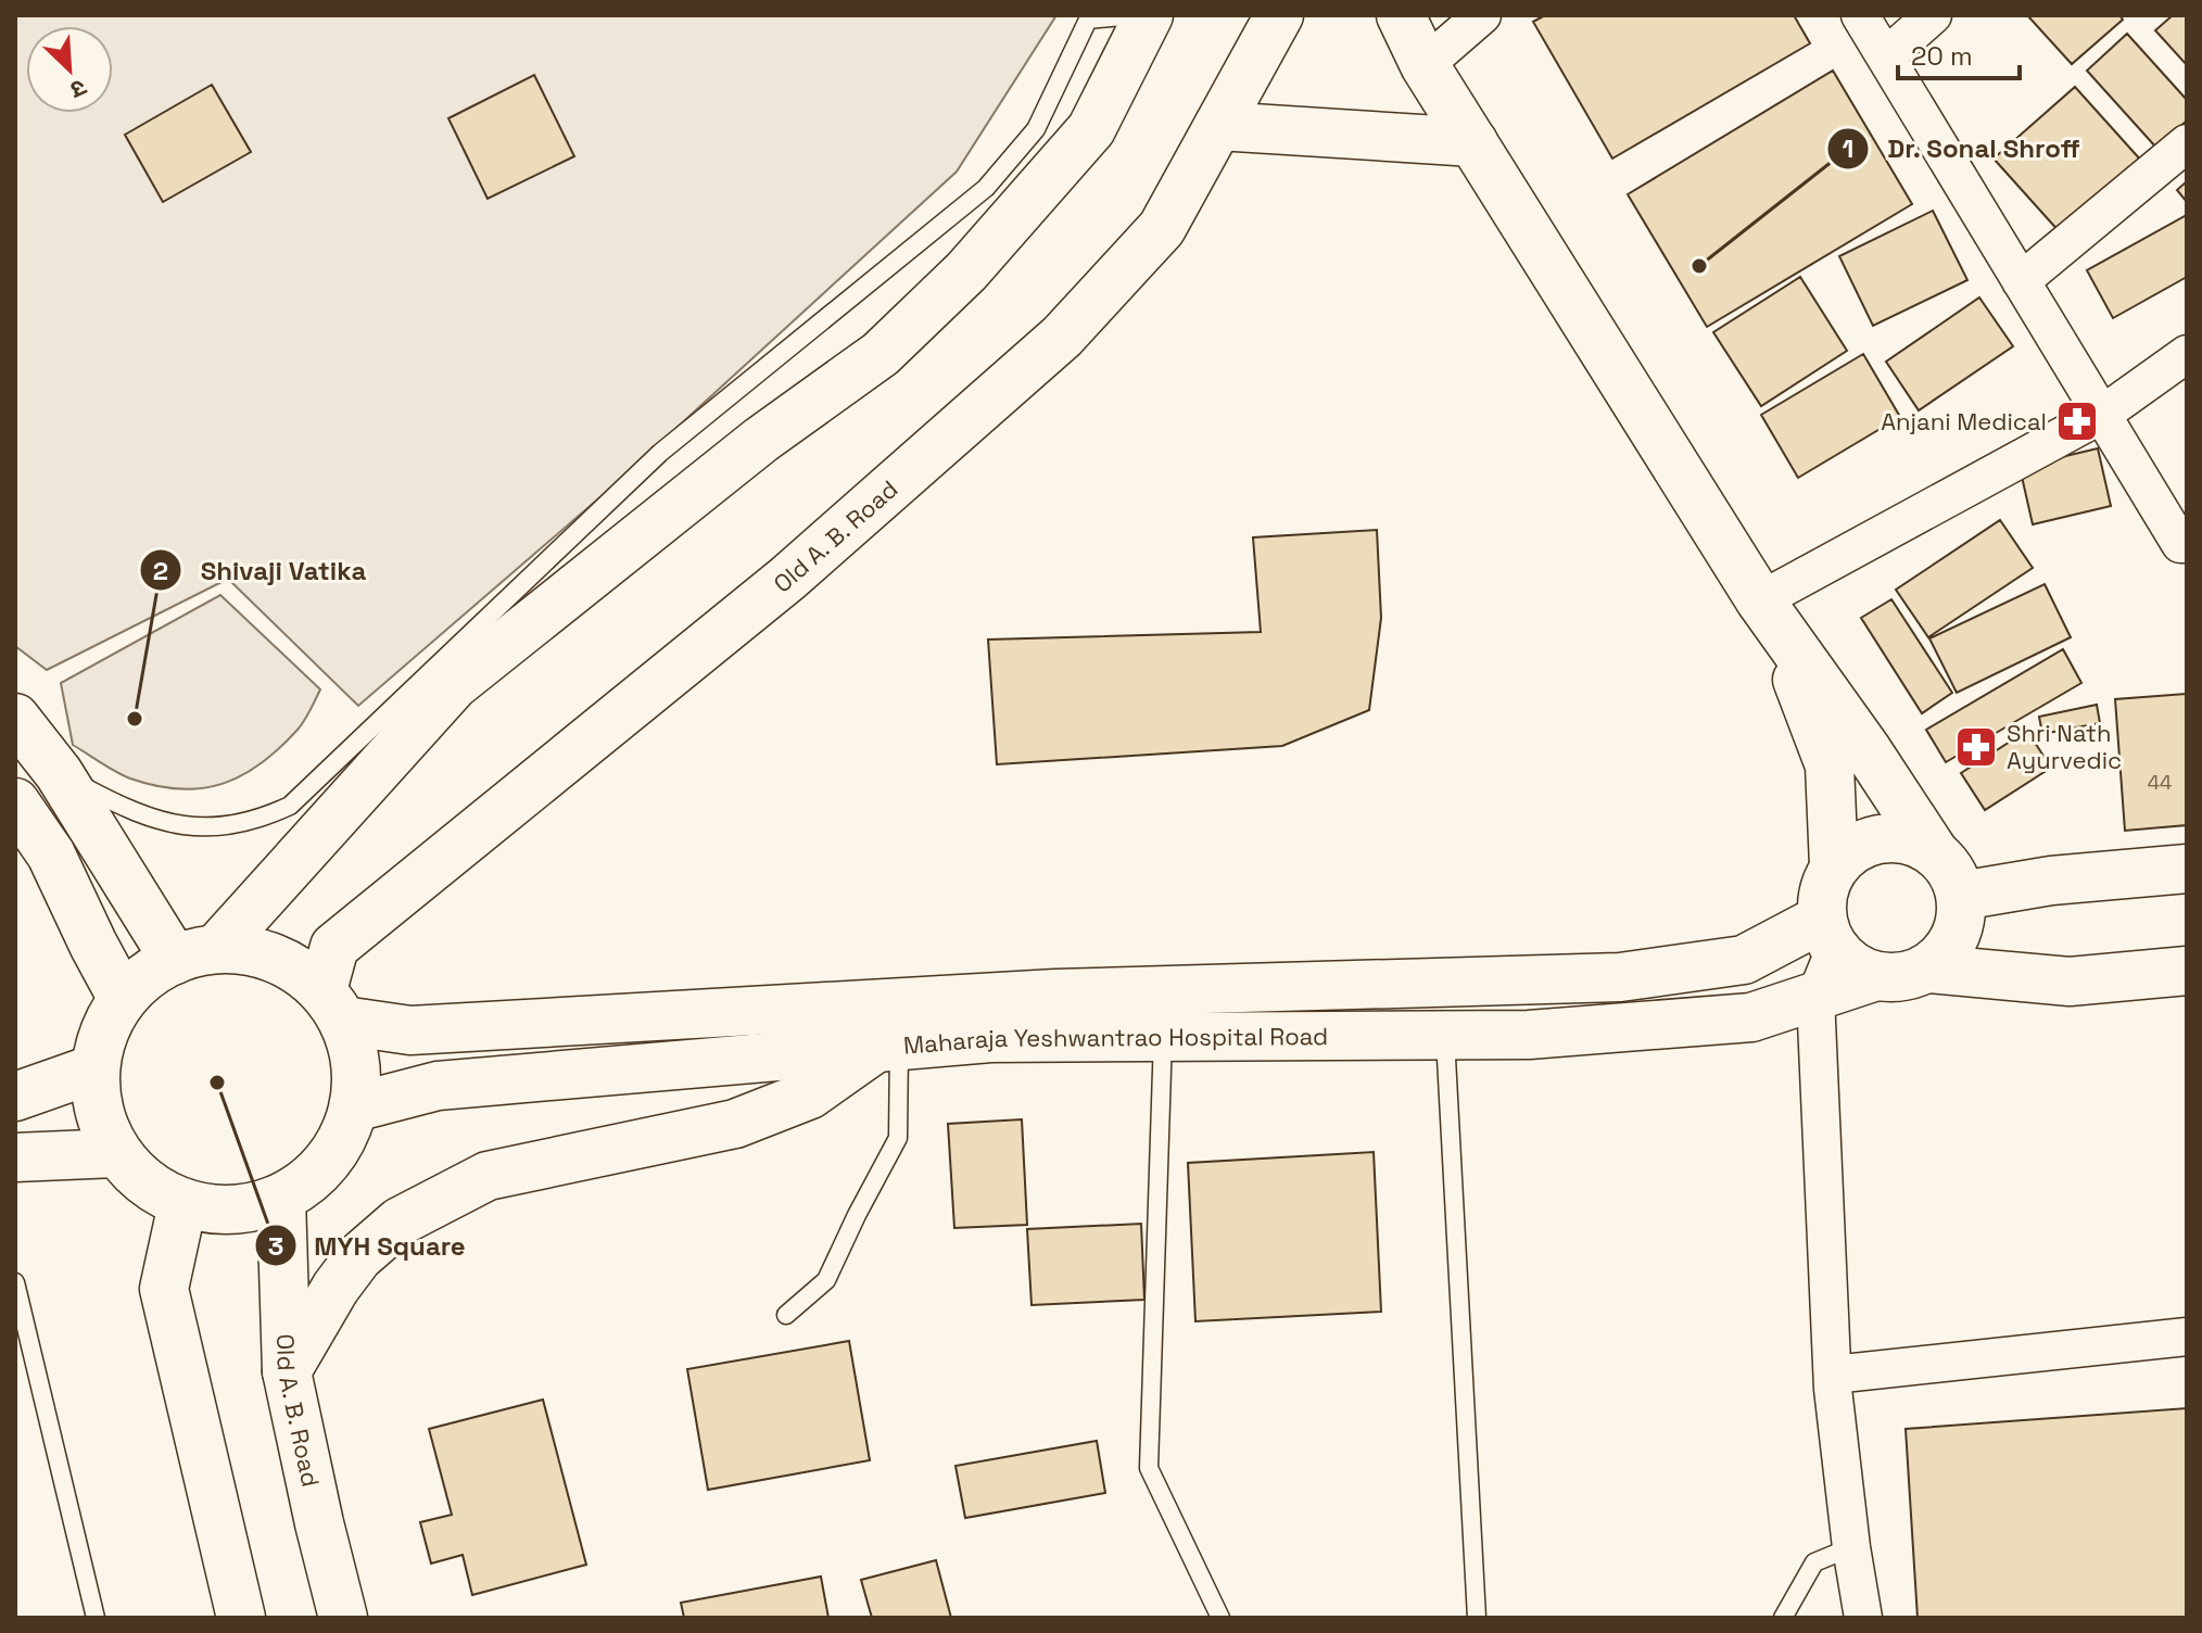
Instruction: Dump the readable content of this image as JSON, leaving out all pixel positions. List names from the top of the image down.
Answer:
{
  "streets": {
    "main road": ["Old A. B. Road", "Maharaja Yeshwantrao Hospital Road"]
  },
  "crossings": [
    ["Old A. B. Road", "Maharaja Yeshwantrao Hospital Road"]
  ],
  "places": {
    "other": ["Dr. Sonal Shroff", "Shivaji Vatika", "MYH Square"],
    "pharmacy": ["Anjani Medical", "Shri Nath Ayurvedic"]
  },
  "house_numbers": ["44"],
  "scale_bar": "20 m",
  "north": "bottom right"
}
